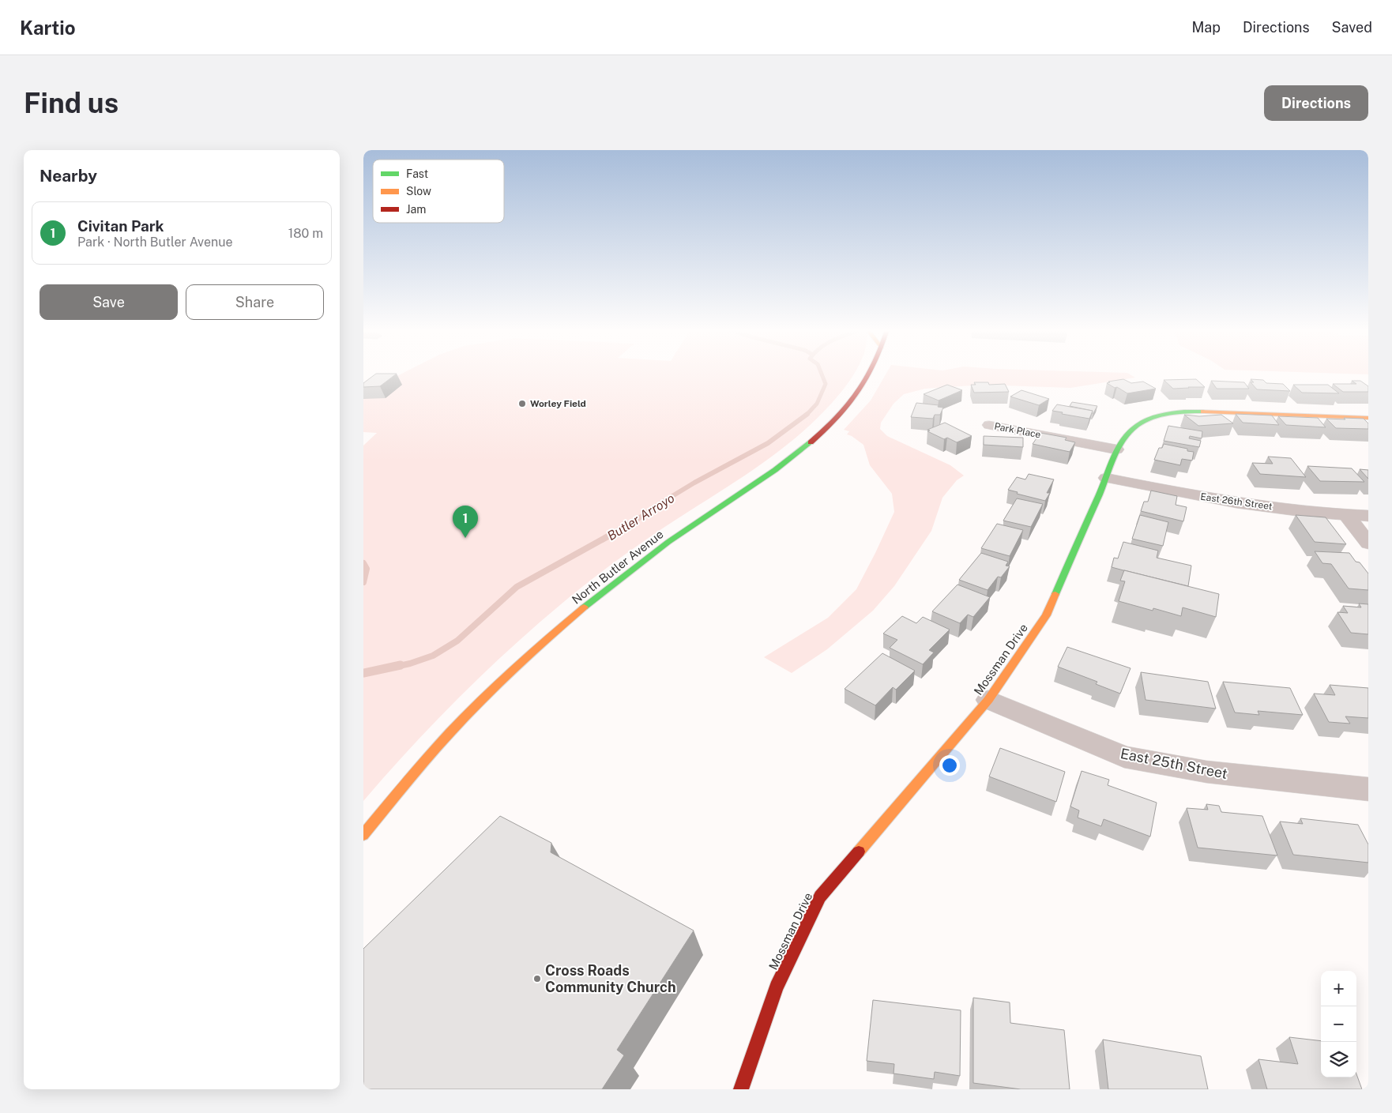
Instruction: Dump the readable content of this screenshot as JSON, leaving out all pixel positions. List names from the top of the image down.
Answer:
{
  "streets": {
    "street": [
      "Park Place",
      "East 26th Street",
      "North Butler Avenue",
      "Mossman Drive",
      "East 25th Street"
    ]
  },
  "crossings": [
    ["Park Place", "Mossman Drive"],
    ["East 26th Street", "Mossman Drive"],
    ["Mossman Drive", "East 25th Street"]
  ],
  "water": ["Butler Arroyo"],
  "places": ["Worley Field", "Cross Roads Community Church"],
  "legend": ["Fast", "Slow", "Jam"],
  "page": {
    "header": "Kartio",
    "nav": ["Map", "Directions", "Saved"],
    "buttons": [
      "Directions",
      ["Save", "Share"]
    ],
    "title": "Find us",
    "heading": "Nearby",
    "list": [
      {
        "mark": "1",
        "name": "Civitan Park",
        "note": "Park · North Butler Avenue",
        "value": "180 m"
      }
    ],
    "pins": "1",
    "map_buttons": ["+", "−"]
  }
}
